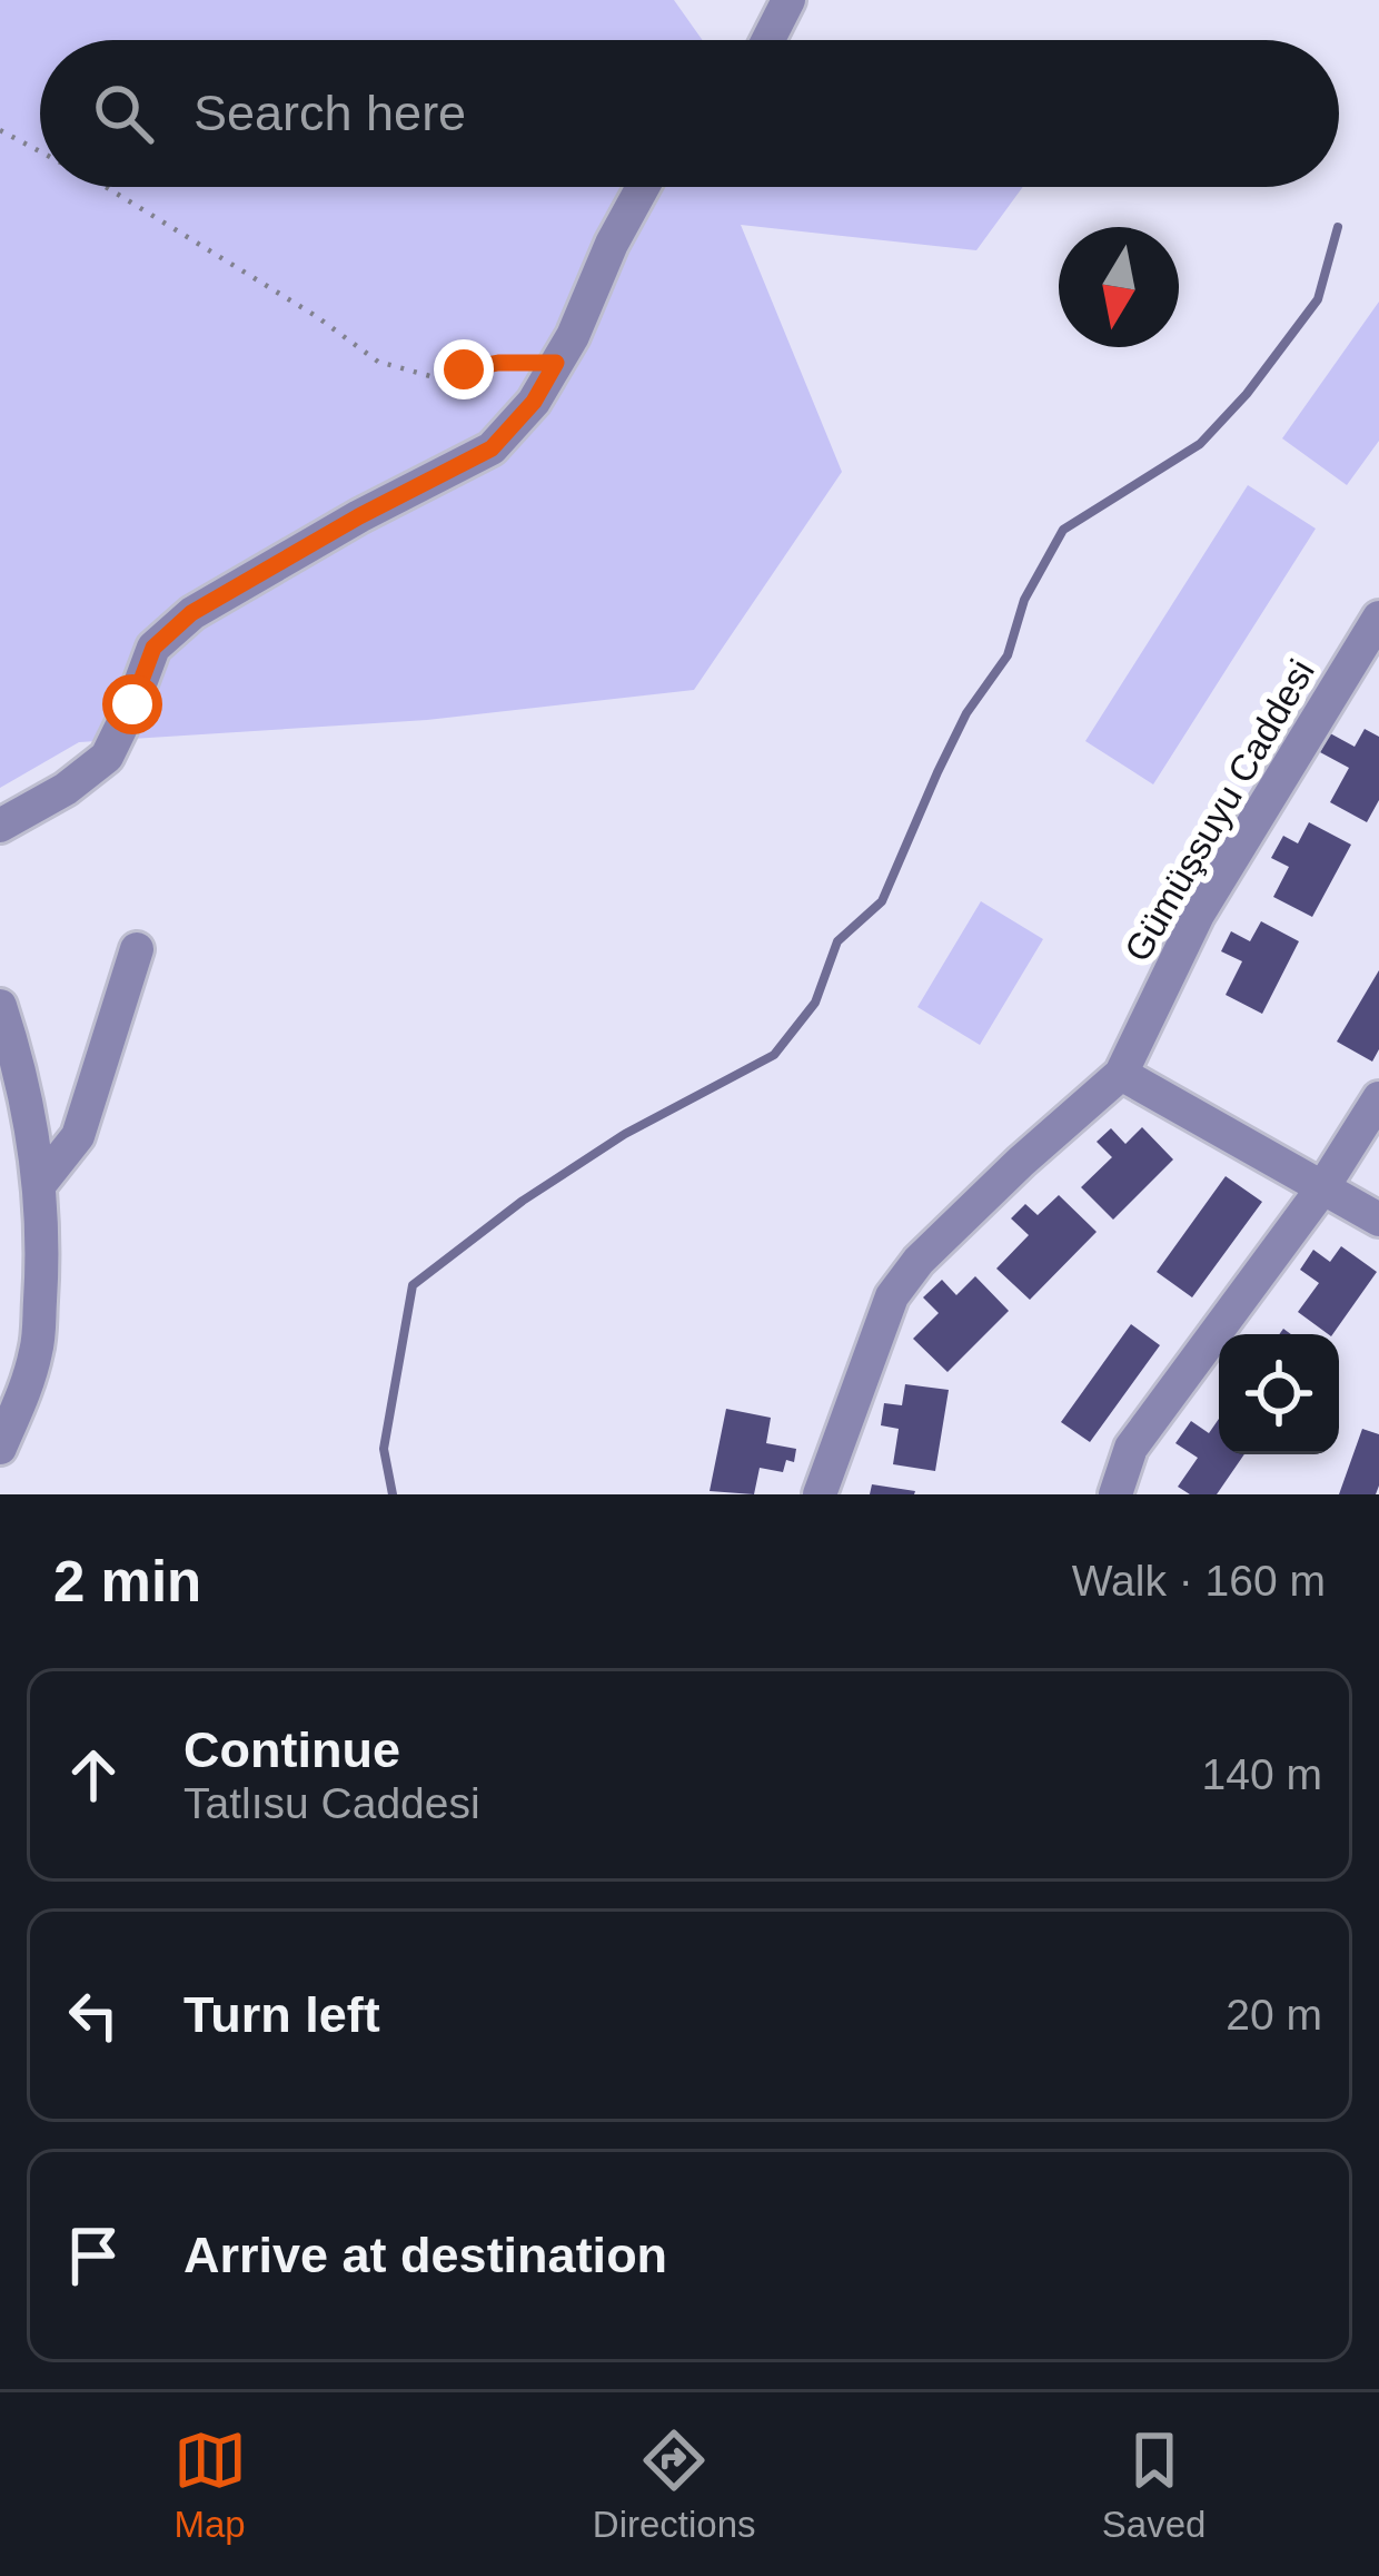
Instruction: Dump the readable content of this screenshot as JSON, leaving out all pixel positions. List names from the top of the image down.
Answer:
{
  "streets": {
    "street": ["Gümüşsuyu Caddesi"]
  },
  "north": "bottom",
  "page": {
    "search": "Search here",
    "heading": ["2 min", "Walk · 160 m"],
    "list": [
      ["Continue", "Tatlısu Caddesi", "140 m"],
      ["Turn left", "20 m"],
      "Arrive at destination"
    ],
    "nav": ["Map", "Directions", "Saved"]
  }
}
